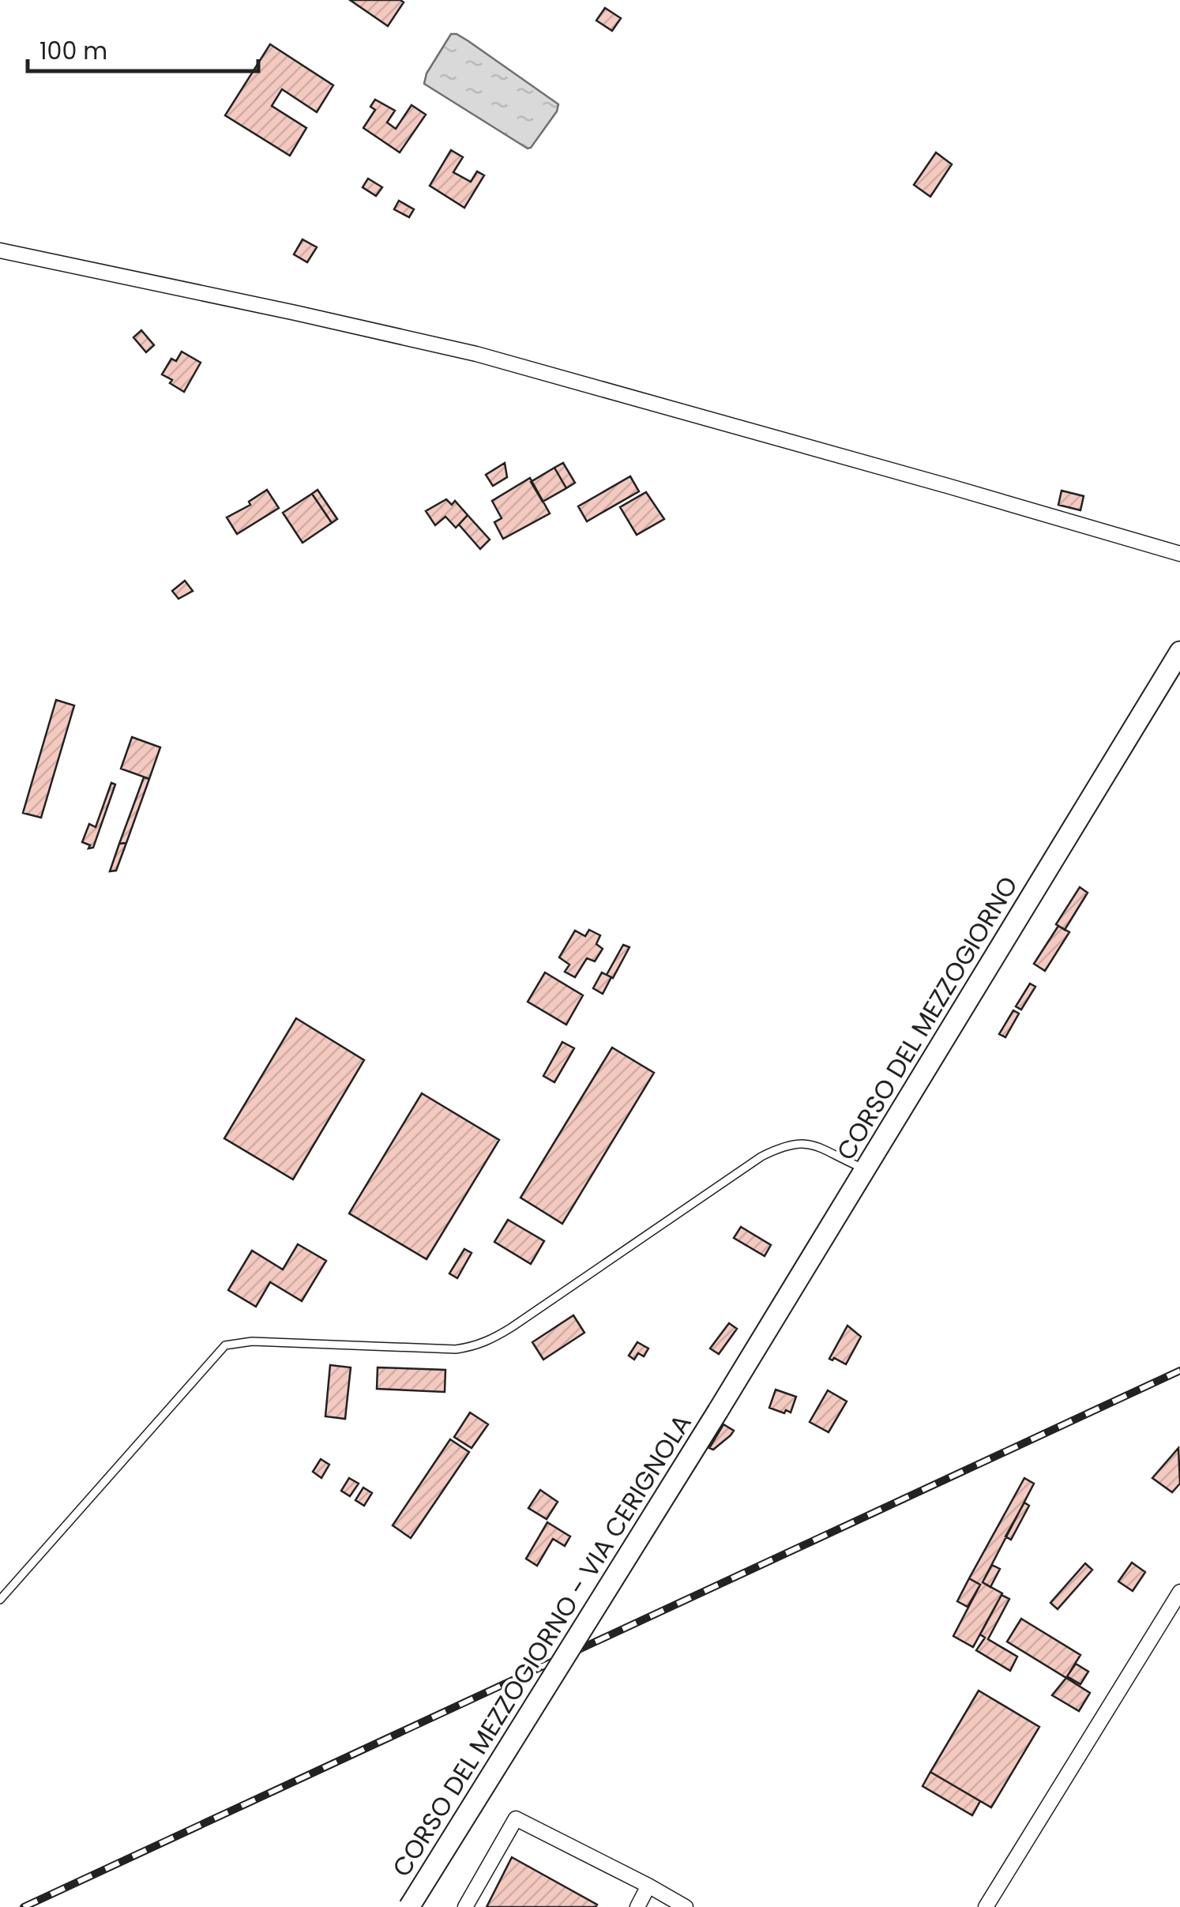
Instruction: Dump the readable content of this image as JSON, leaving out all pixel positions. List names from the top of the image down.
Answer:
{
  "streets": {
    "main road": ["CORSO DEL MEZZOGIORNO", "CORSO DEL MEZZOGIORNO - VIA CERIGNOLA"]
  },
  "crossings": [
    ["CORSO DEL MEZZOGIORNO", "CORSO DEL MEZZOGIORNO - VIA CERIGNOLA"]
  ],
  "scale_bar": "100 m"
}
